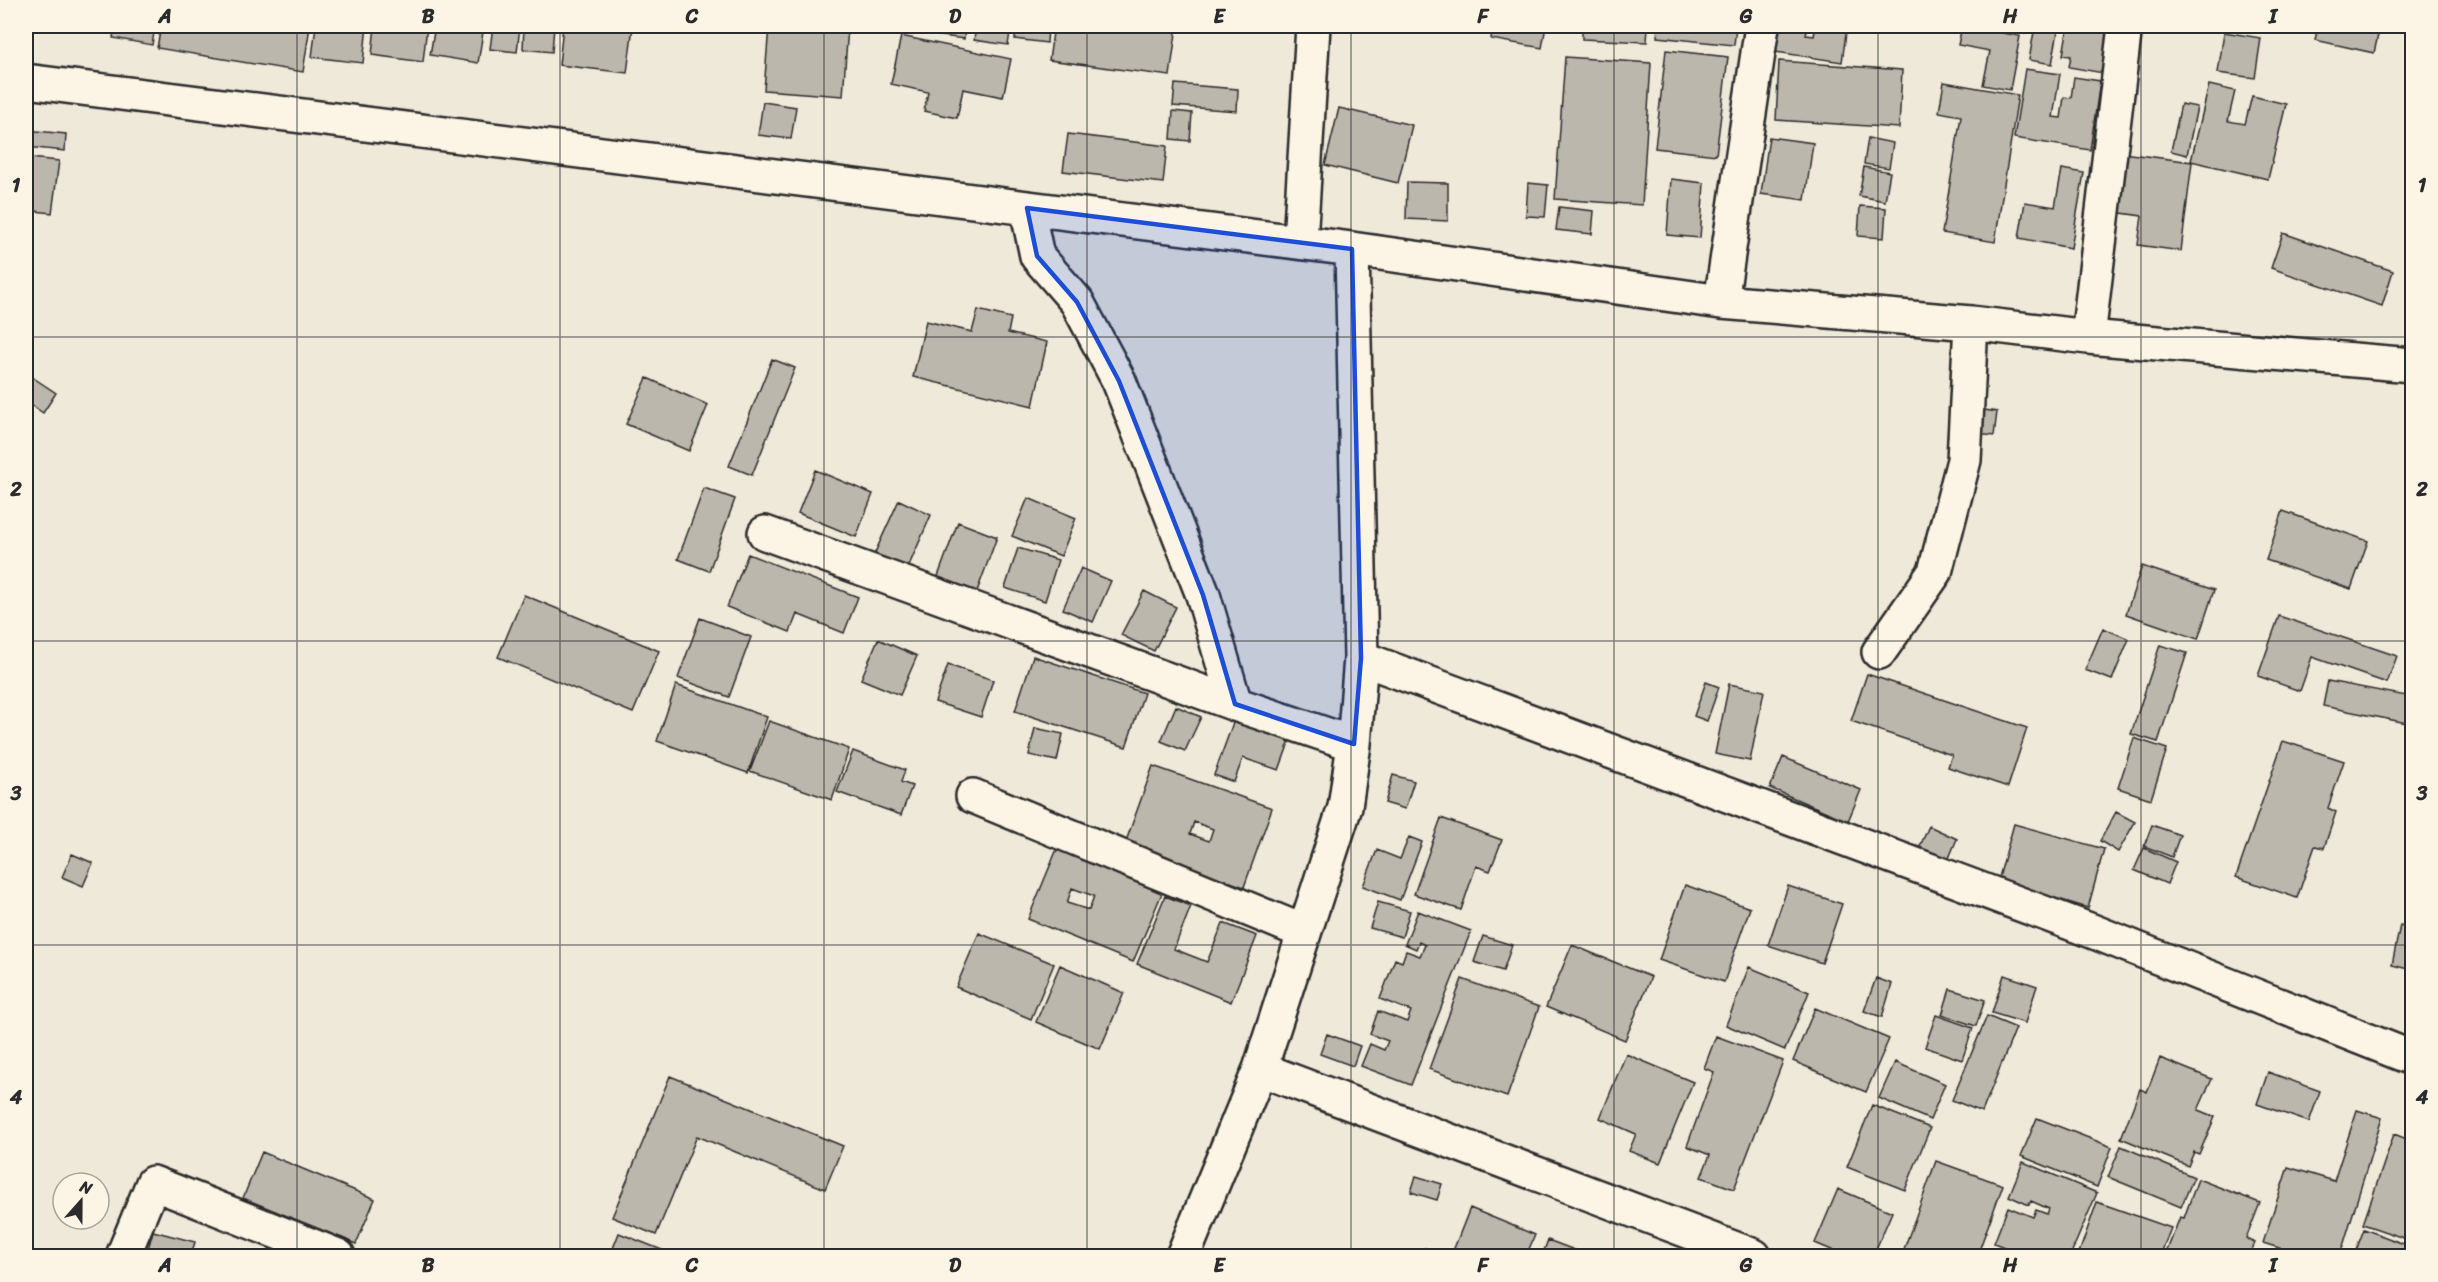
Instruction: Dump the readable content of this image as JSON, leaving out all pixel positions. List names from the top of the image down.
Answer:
{
  "north": "top",
  "grid": {
    "columns": [
      "A",
      "B",
      "C",
      "D",
      "E",
      "F",
      "G",
      "H",
      "I"
    ],
    "rows": [
      "1",
      "2",
      "3",
      "4"
    ]
  }
}
